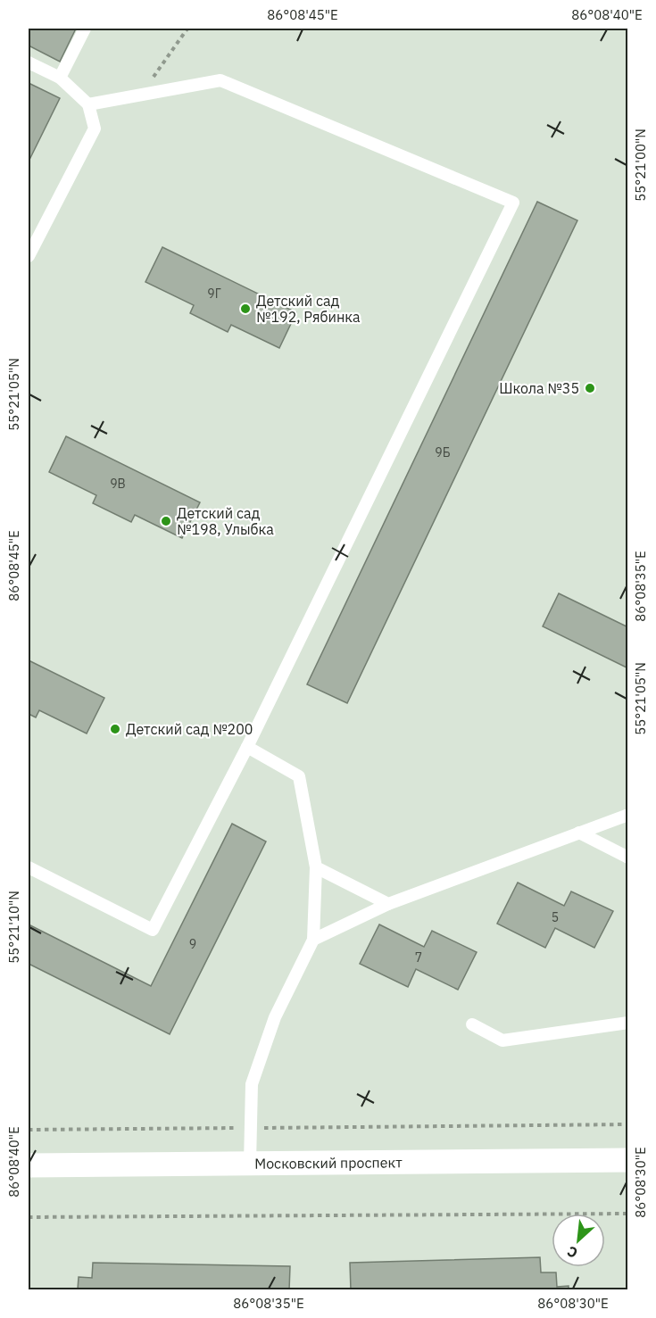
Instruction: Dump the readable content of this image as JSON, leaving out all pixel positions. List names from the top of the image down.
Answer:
{
  "streets": {
    "street": ["Московский проспект"]
  },
  "places": [
    "Детский сад №192, Рябинка",
    "Школа №35",
    "Детский сад №198, Улыбка",
    "Детский сад №200"
  ],
  "house_numbers": [
    "9Г",
    "9Б",
    "9В",
    "5",
    "9",
    "7"
  ],
  "north": "bottom left",
  "coordinates": [
    "86°08'45\"E",
    "86°08'40\"E",
    "55°21'00\"N",
    "55°21'05\"N",
    "86°08'35\"E",
    "55°21'10\"N",
    "86°08'30\"E"
  ]
}
